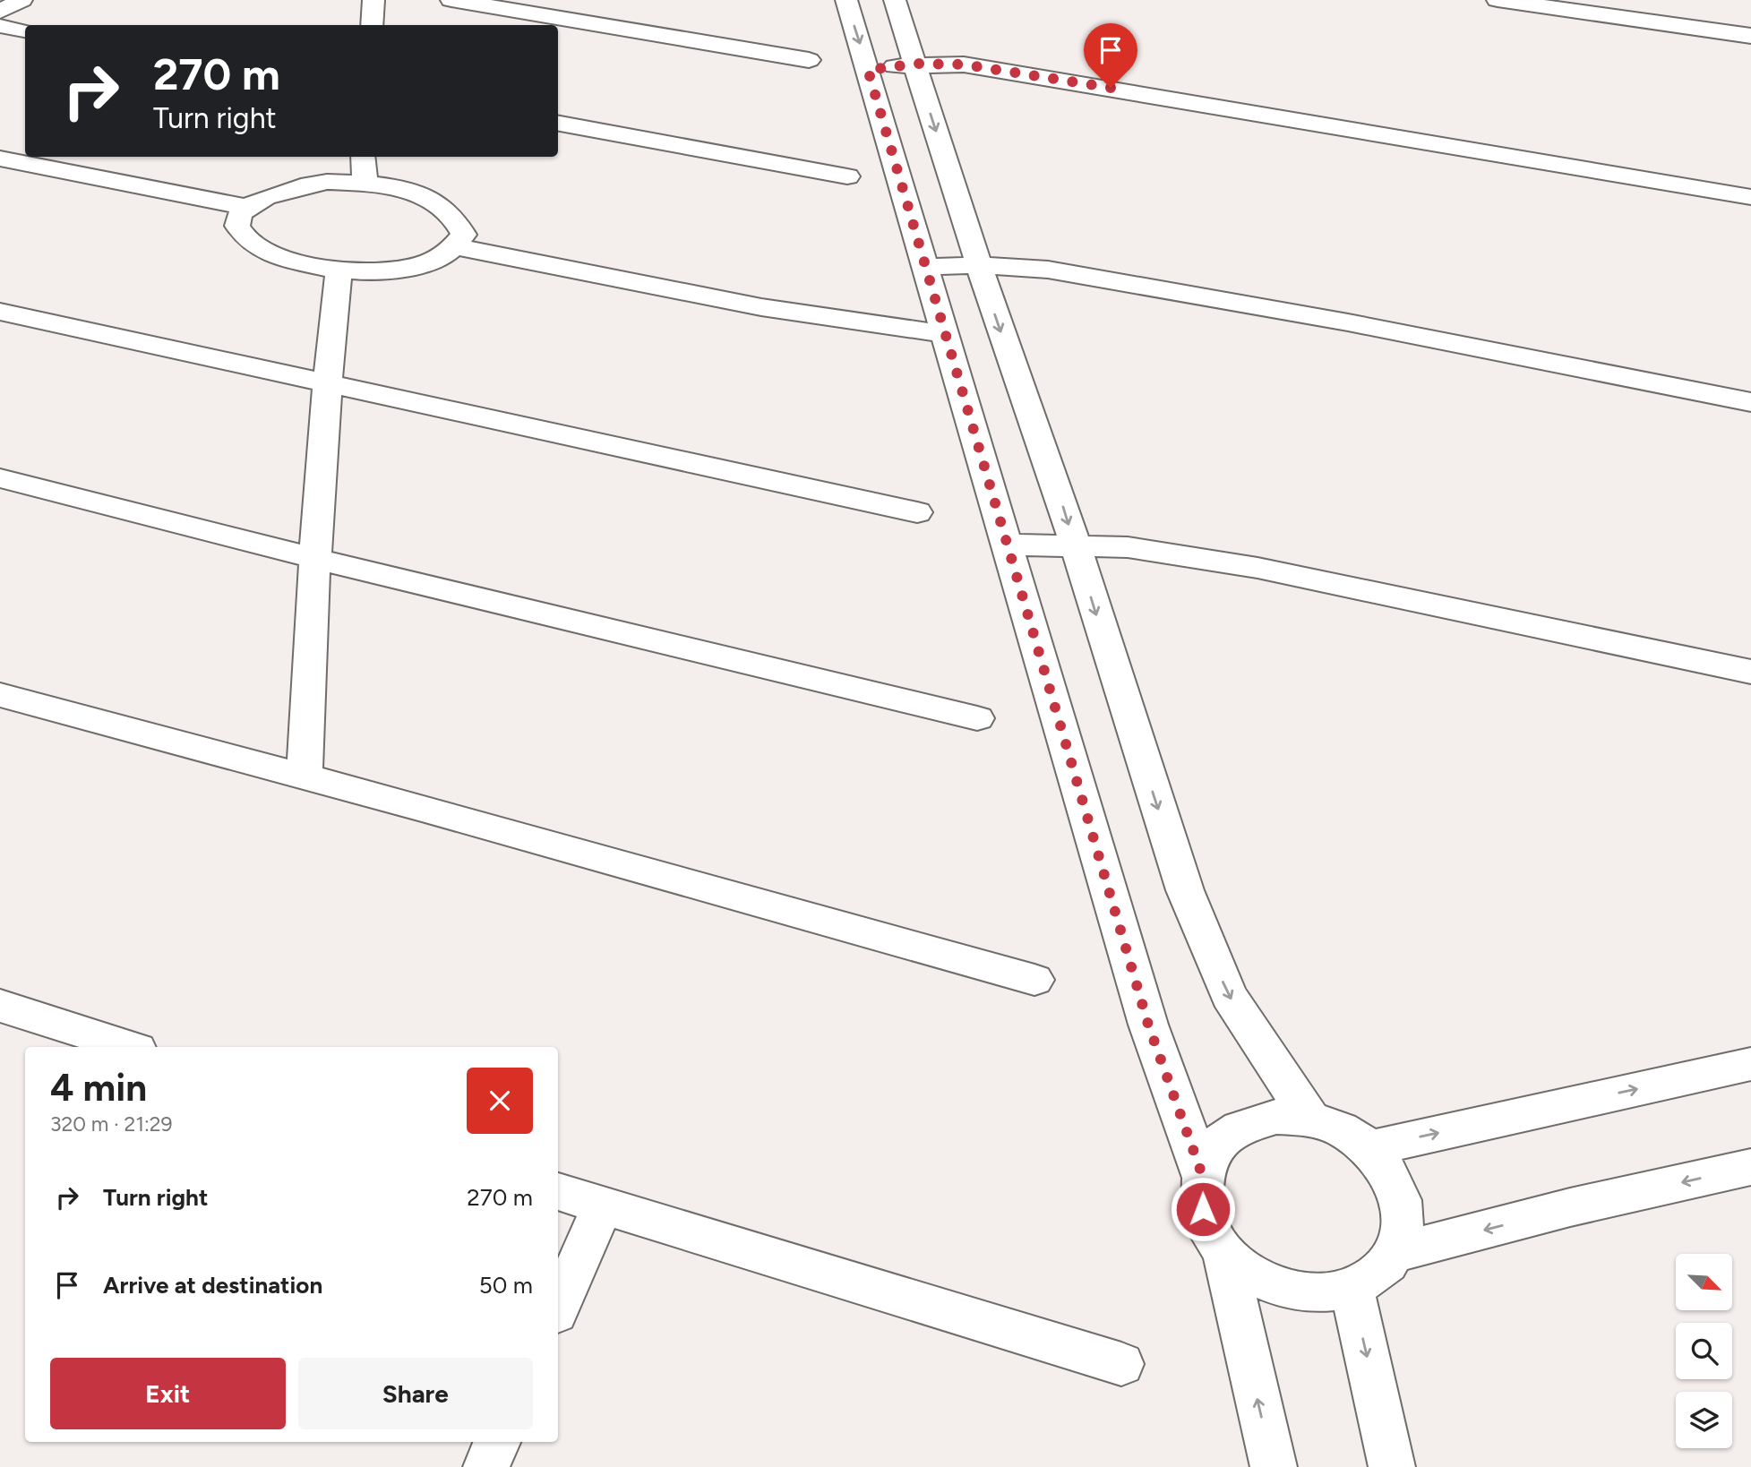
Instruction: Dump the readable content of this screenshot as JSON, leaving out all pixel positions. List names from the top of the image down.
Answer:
{
  "north": "bottom right",
  "page": {
    "turn": ["270 m", "Turn right"],
    "heading": ["4 min", "320 m · 21:29"],
    "list": [
      {
        "name": "Turn right",
        "value": "270 m"
      },
      {
        "name": "Arrive at destination",
        "value": "50 m"
      }
    ],
    "buttons": ["Exit", "Share"]
  }
}
